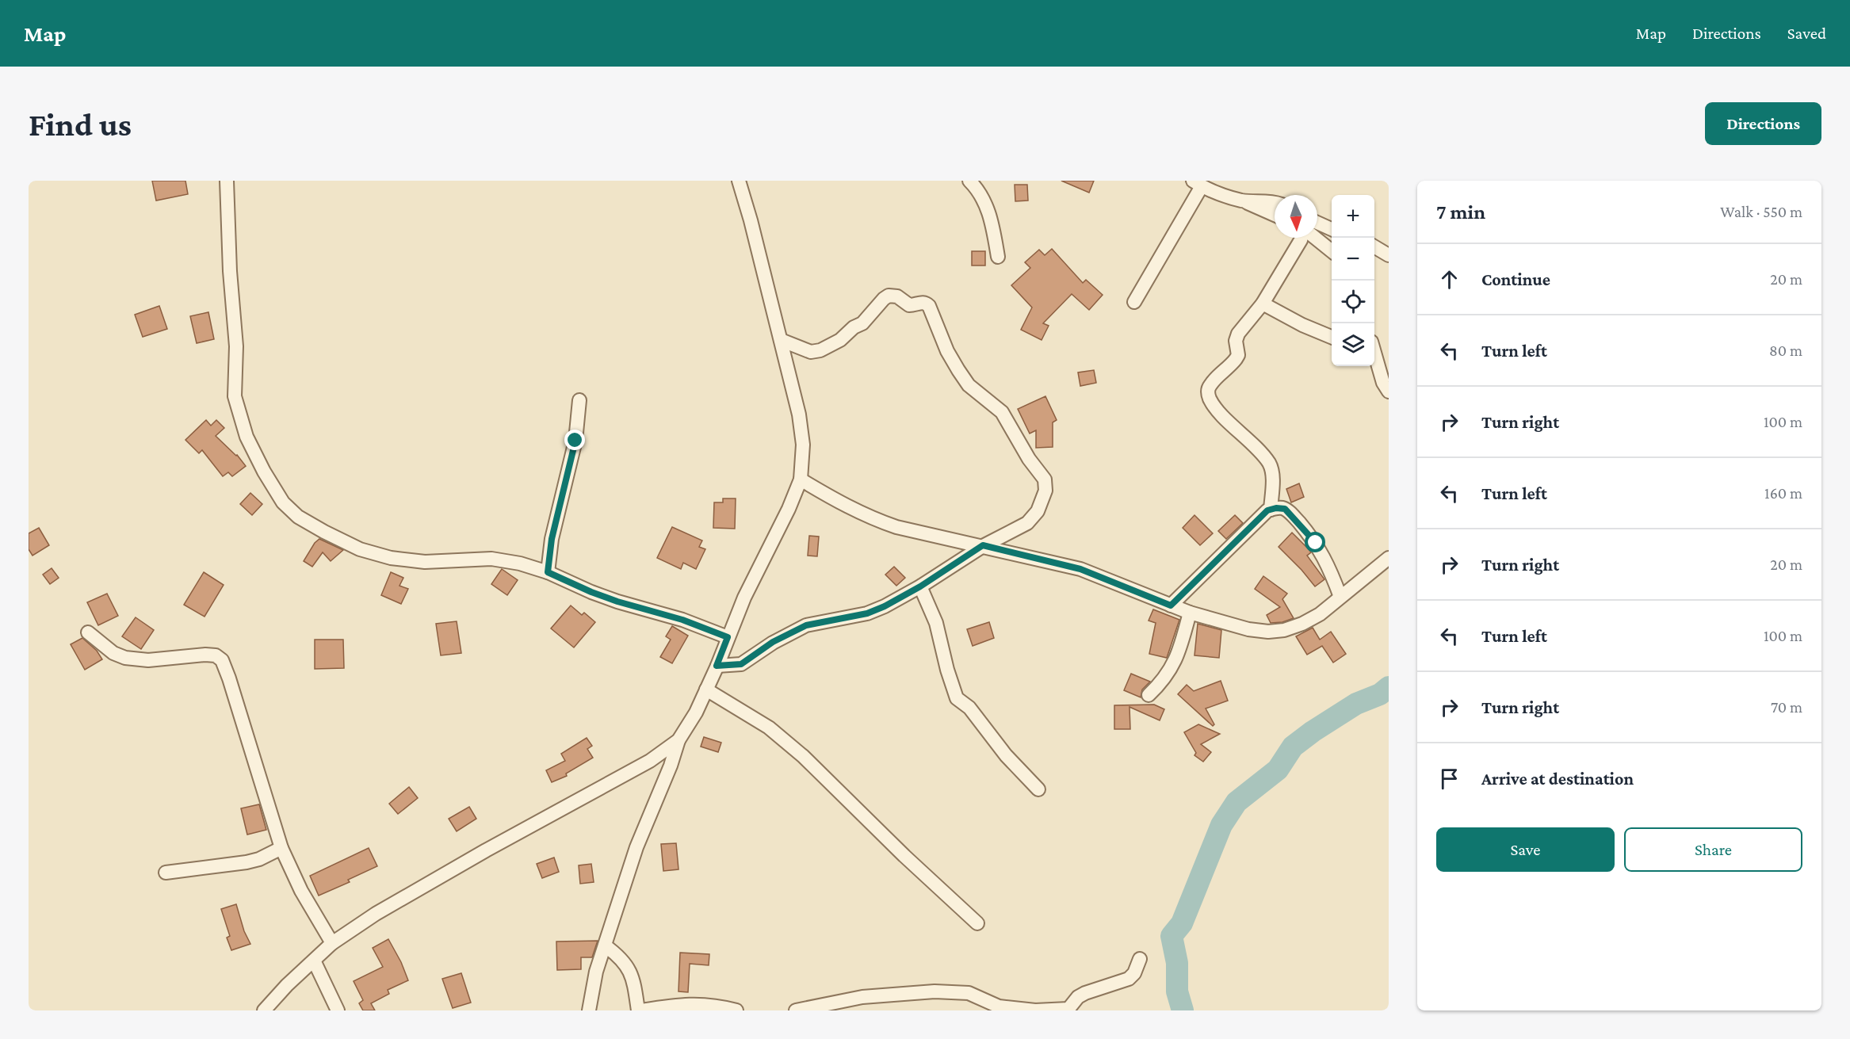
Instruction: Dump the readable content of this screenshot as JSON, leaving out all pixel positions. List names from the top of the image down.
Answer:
{
  "north": "bottom",
  "page": {
    "header": "Map",
    "nav": ["Map", "Directions", "Saved"],
    "buttons": [
      "Directions",
      ["Save", "Share"]
    ],
    "title": "Find us",
    "heading": ["7 min", "Walk · 550 m"],
    "map_buttons": ["+", "−"],
    "list": [
      ["Continue", "20 m"],
      ["Turn left", "80 m"],
      ["Turn right", "100 m"],
      ["Turn left", "160 m"],
      ["Turn right", "20 m"],
      ["Turn left", "100 m"],
      ["Turn right", "70 m"],
      "Arrive at destination"
    ]
  }
}
